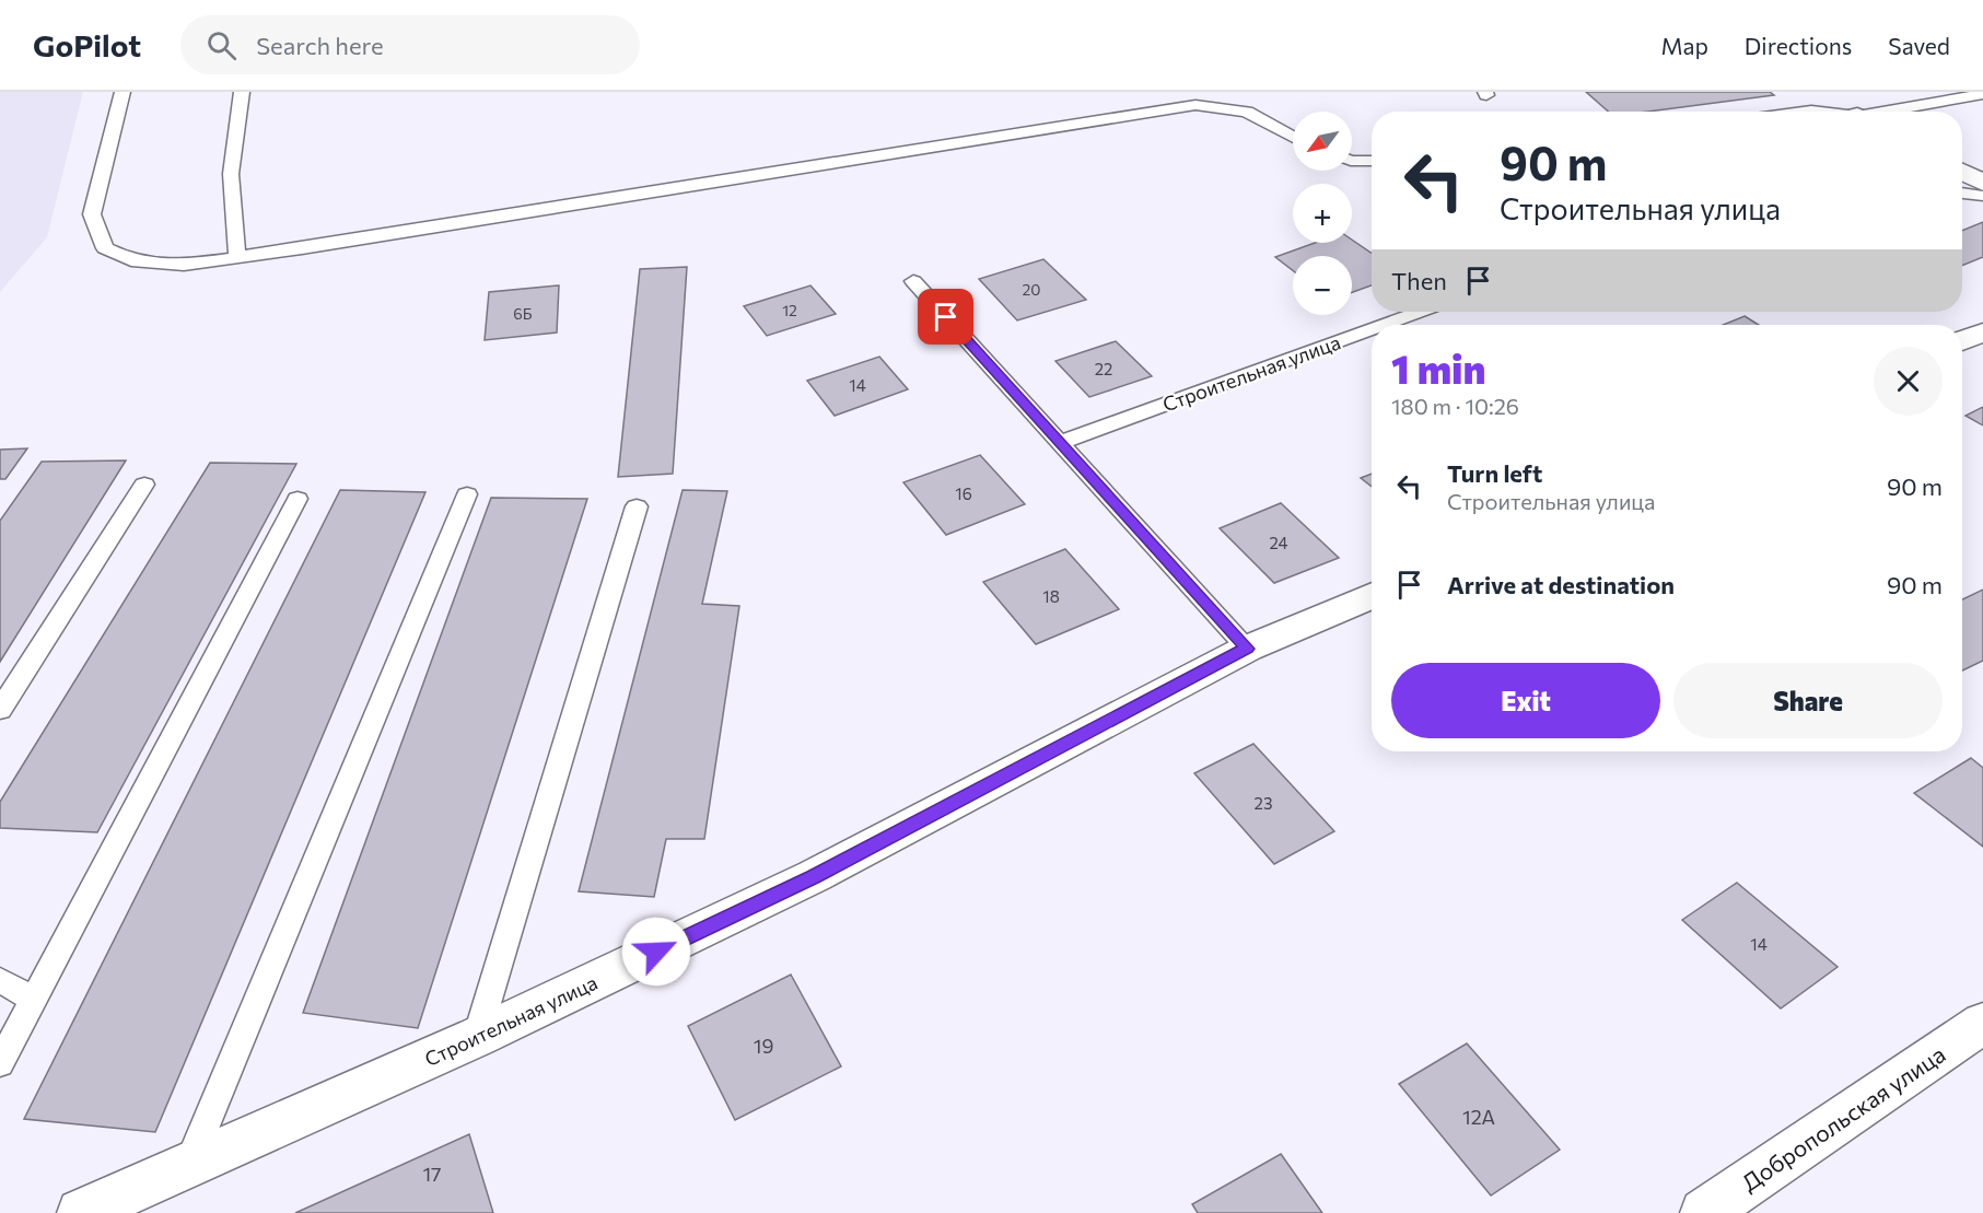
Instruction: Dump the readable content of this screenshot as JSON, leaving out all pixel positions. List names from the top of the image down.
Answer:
{
  "streets": {
    "street": ["Строительная улица", "Добропольская улица"]
  },
  "house_numbers": [
    "20",
    "12",
    "6Б",
    "22",
    "14",
    "16",
    "24",
    "18",
    "23",
    "14",
    "19",
    "12А",
    "17"
  ],
  "north": "bottom left",
  "page": {
    "header": "GoPilot",
    "search": "Search here",
    "nav": ["Map", "Directions", "Saved"],
    "map_buttons": ["+", "−"],
    "turn": ["90 m", "Строительная улица"],
    "then": "Then",
    "heading": ["1 min", "180 m · 10:26"],
    "list": [
      {
        "name": "Turn left",
        "note": "Строительная улица",
        "value": "90 m"
      },
      {
        "name": "Arrive at destination",
        "value": "90 m"
      }
    ],
    "buttons": ["Exit", "Share"]
  }
}
